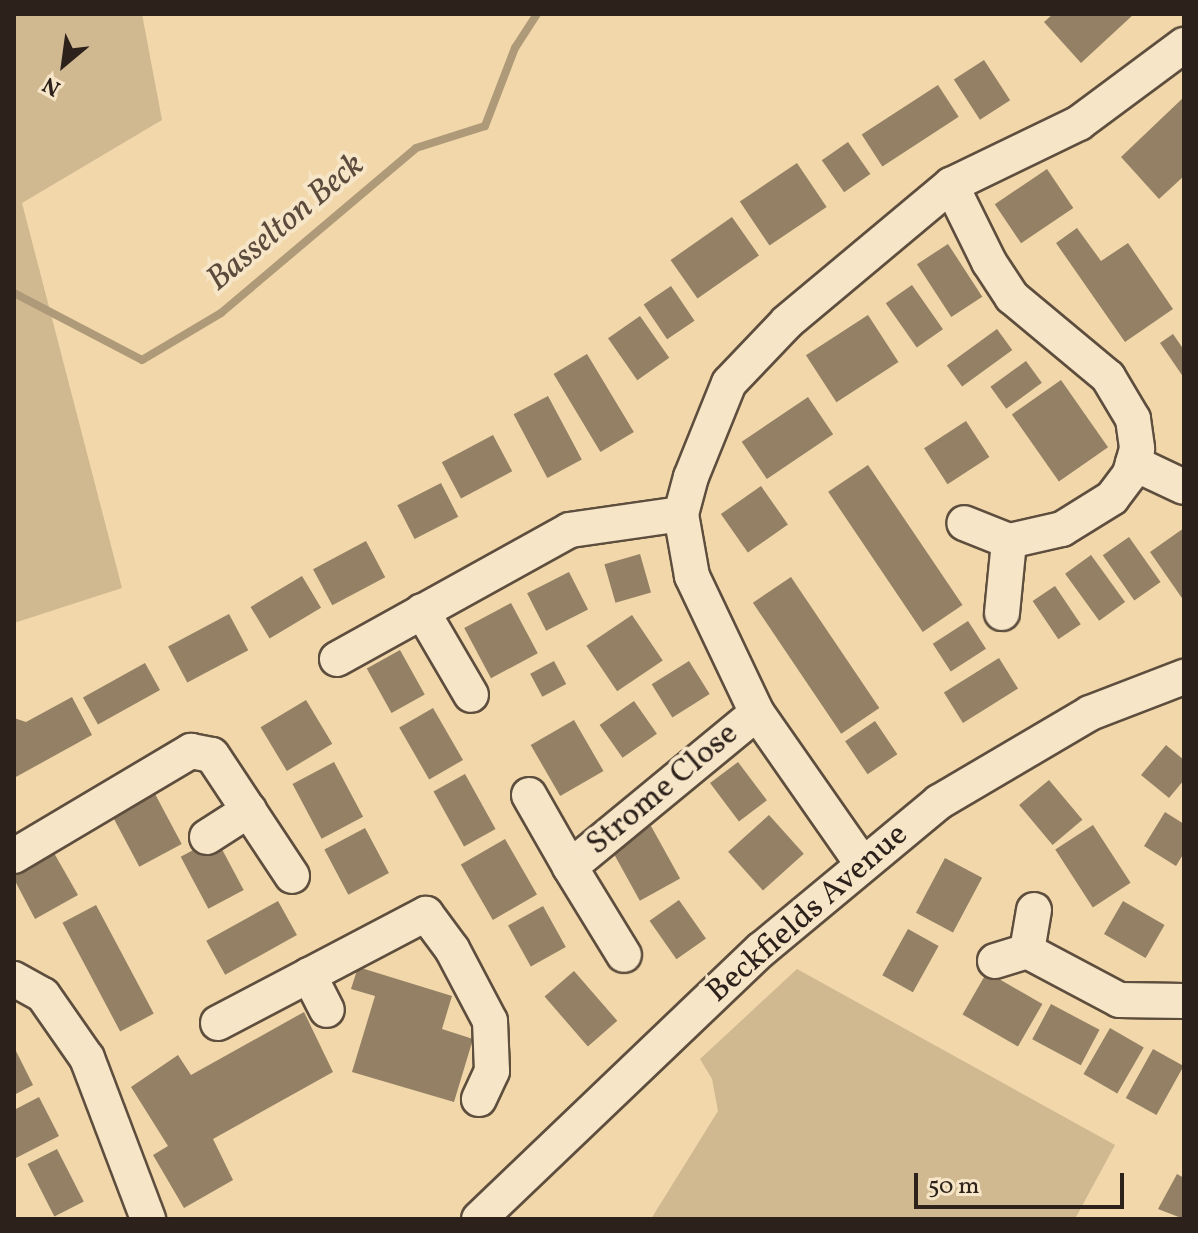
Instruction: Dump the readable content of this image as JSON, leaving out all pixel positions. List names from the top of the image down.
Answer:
{
  "streets": {
    "street": ["Strome Close", "Beckfields Avenue"]
  },
  "water": ["Basselton Beck"],
  "scale_bar": "50 m",
  "north": "bottom left"
}
